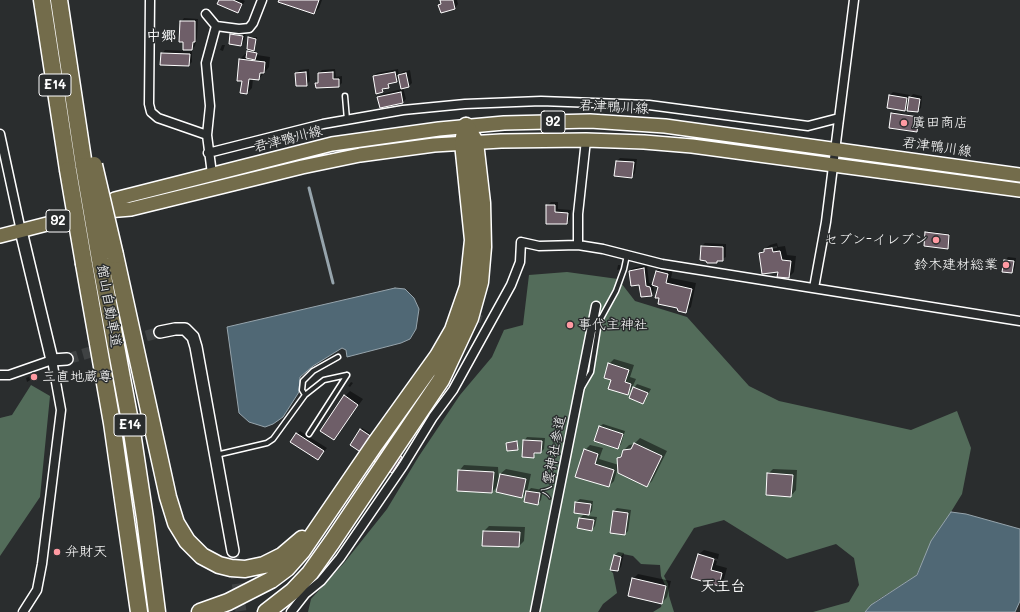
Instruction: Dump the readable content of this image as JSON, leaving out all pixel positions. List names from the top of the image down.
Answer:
{
  "streets": {
    "highway": ["E14", "館山自動車道"],
    "main road": ["君津鴨川線", "92"],
    "street": ["八雲神社参道"]
  },
  "districts": ["中郷", "天王台"],
  "places": [
    "廣田商店",
    "セブン-イレブン",
    "鈴木建材総業",
    "事代主神社",
    "三直地蔵尊",
    "弁財天"
  ]
}
